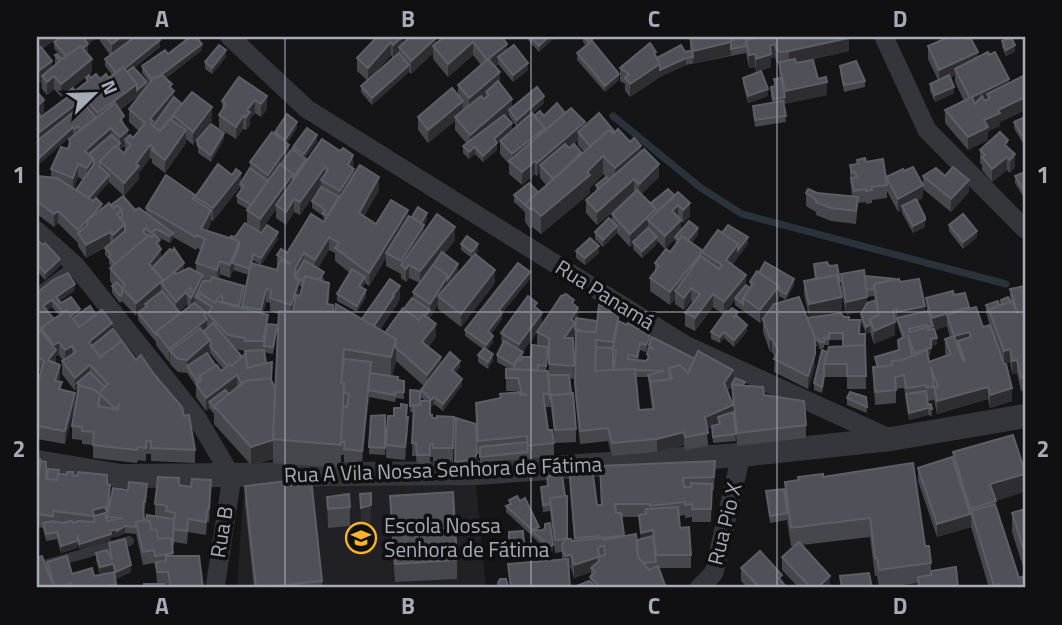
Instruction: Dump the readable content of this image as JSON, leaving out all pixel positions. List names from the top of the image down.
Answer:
{
  "streets": {
    "street": [
      "Rua Panamá",
      "Rua A Vila Nossa Senhora de Fátima",
      "Rua Pio X",
      "Rua B"
    ]
  },
  "crossings": [
    ["Rua Panamá", "Rua A Vila Nossa Senhora de Fátima"],
    ["Rua A Vila Nossa Senhora de Fátima", "Rua Pio X"],
    ["Rua A Vila Nossa Senhora de Fátima", "Rua B"]
  ],
  "places": {
    "school or university": ["Escola Nossa Senhora de Fátima"]
  },
  "north": "top right",
  "grid": {
    "columns": [
      "A",
      "B",
      "C",
      "D"
    ],
    "rows": ["1", "2"]
  }
}
